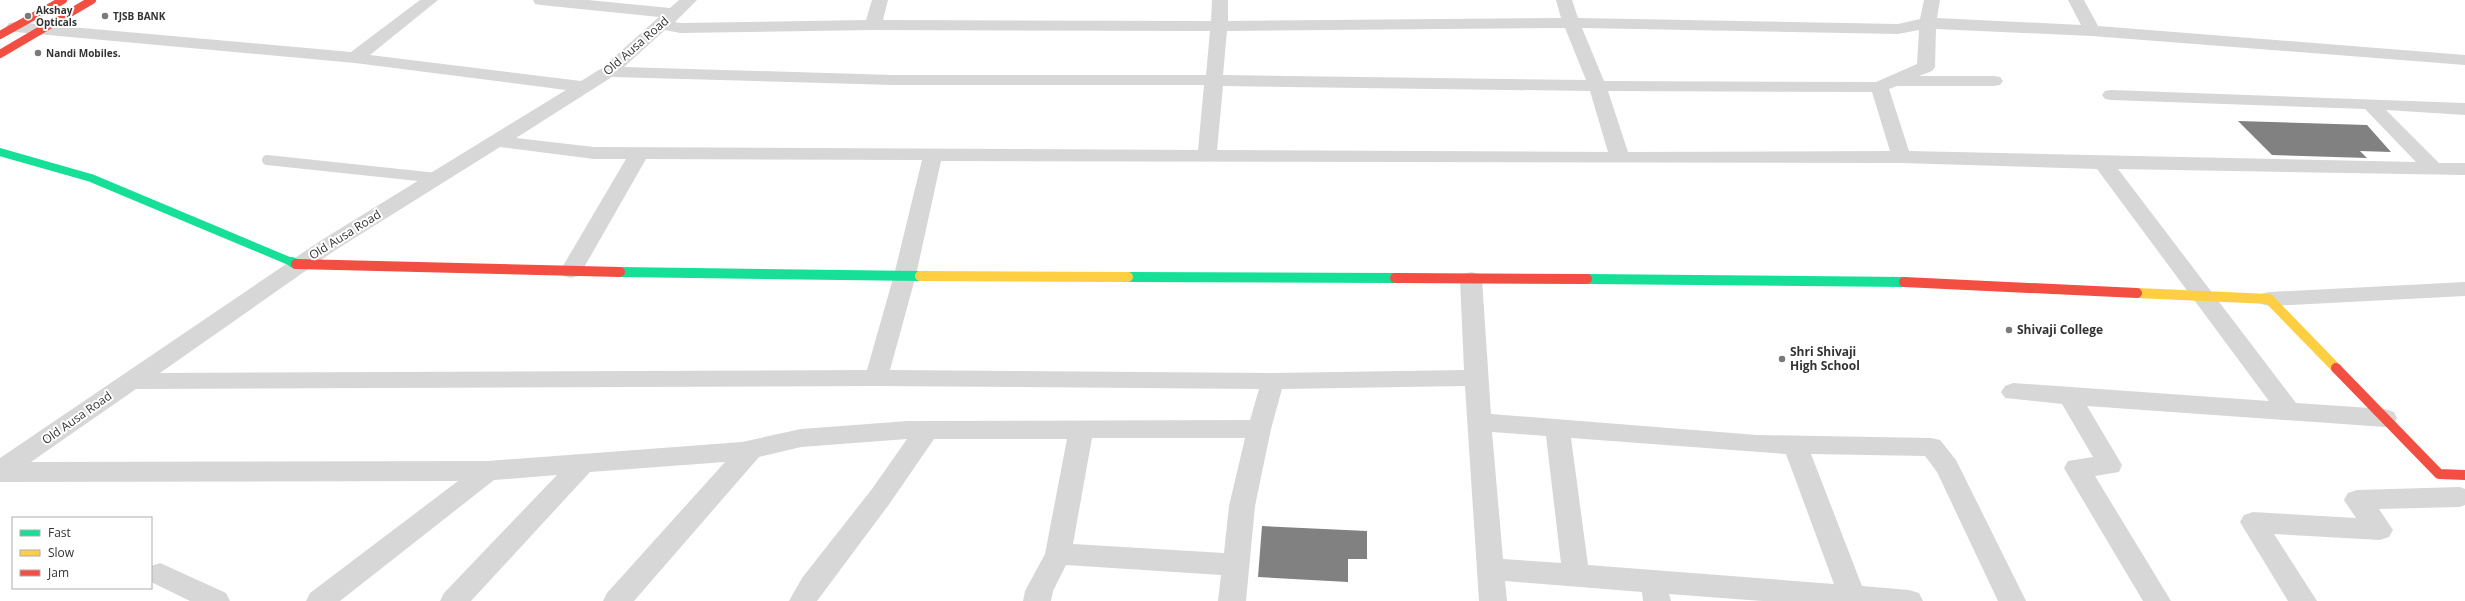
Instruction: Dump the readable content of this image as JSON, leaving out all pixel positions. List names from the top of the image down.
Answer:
{
  "streets": {
    "street": ["Old Ausa Road"]
  },
  "places": [
    "Akshay Opticals",
    "TJSB BANK",
    "Nandi Mobiles.",
    "Shivaji College",
    "Shri Shivaji High School"
  ],
  "legend": ["Fast", "Slow", "Jam"]
}
